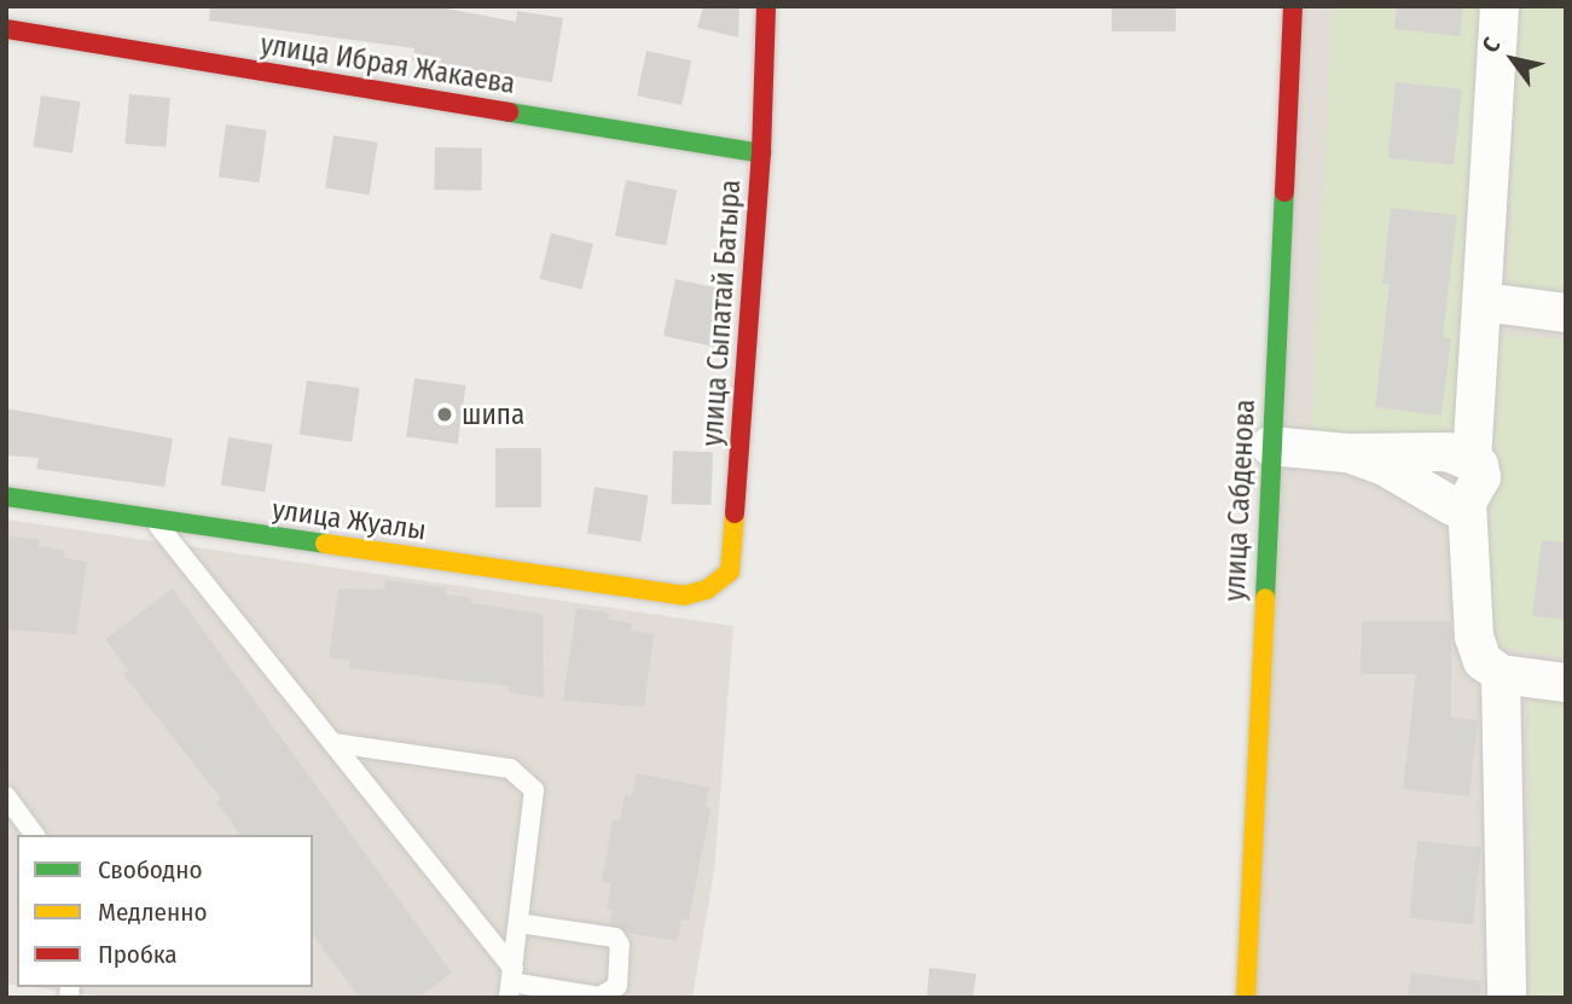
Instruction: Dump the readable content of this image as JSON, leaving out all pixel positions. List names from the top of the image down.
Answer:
{
  "streets": {
    "street": [
      "улица Ибрая Жакаева",
      "улица Сыпатай Батыра",
      "улица Сабденова",
      "улица Жуалы"
    ]
  },
  "crossings": [
    ["улица Ибрая Жакаева", "улица Сыпатай Батыра"],
    ["улица Сыпатай Батыра", "улица Жуалы"]
  ],
  "places": ["шипа"],
  "legend": ["Свободно", "Медленно", "Пробка"],
  "north": "top left"
}
